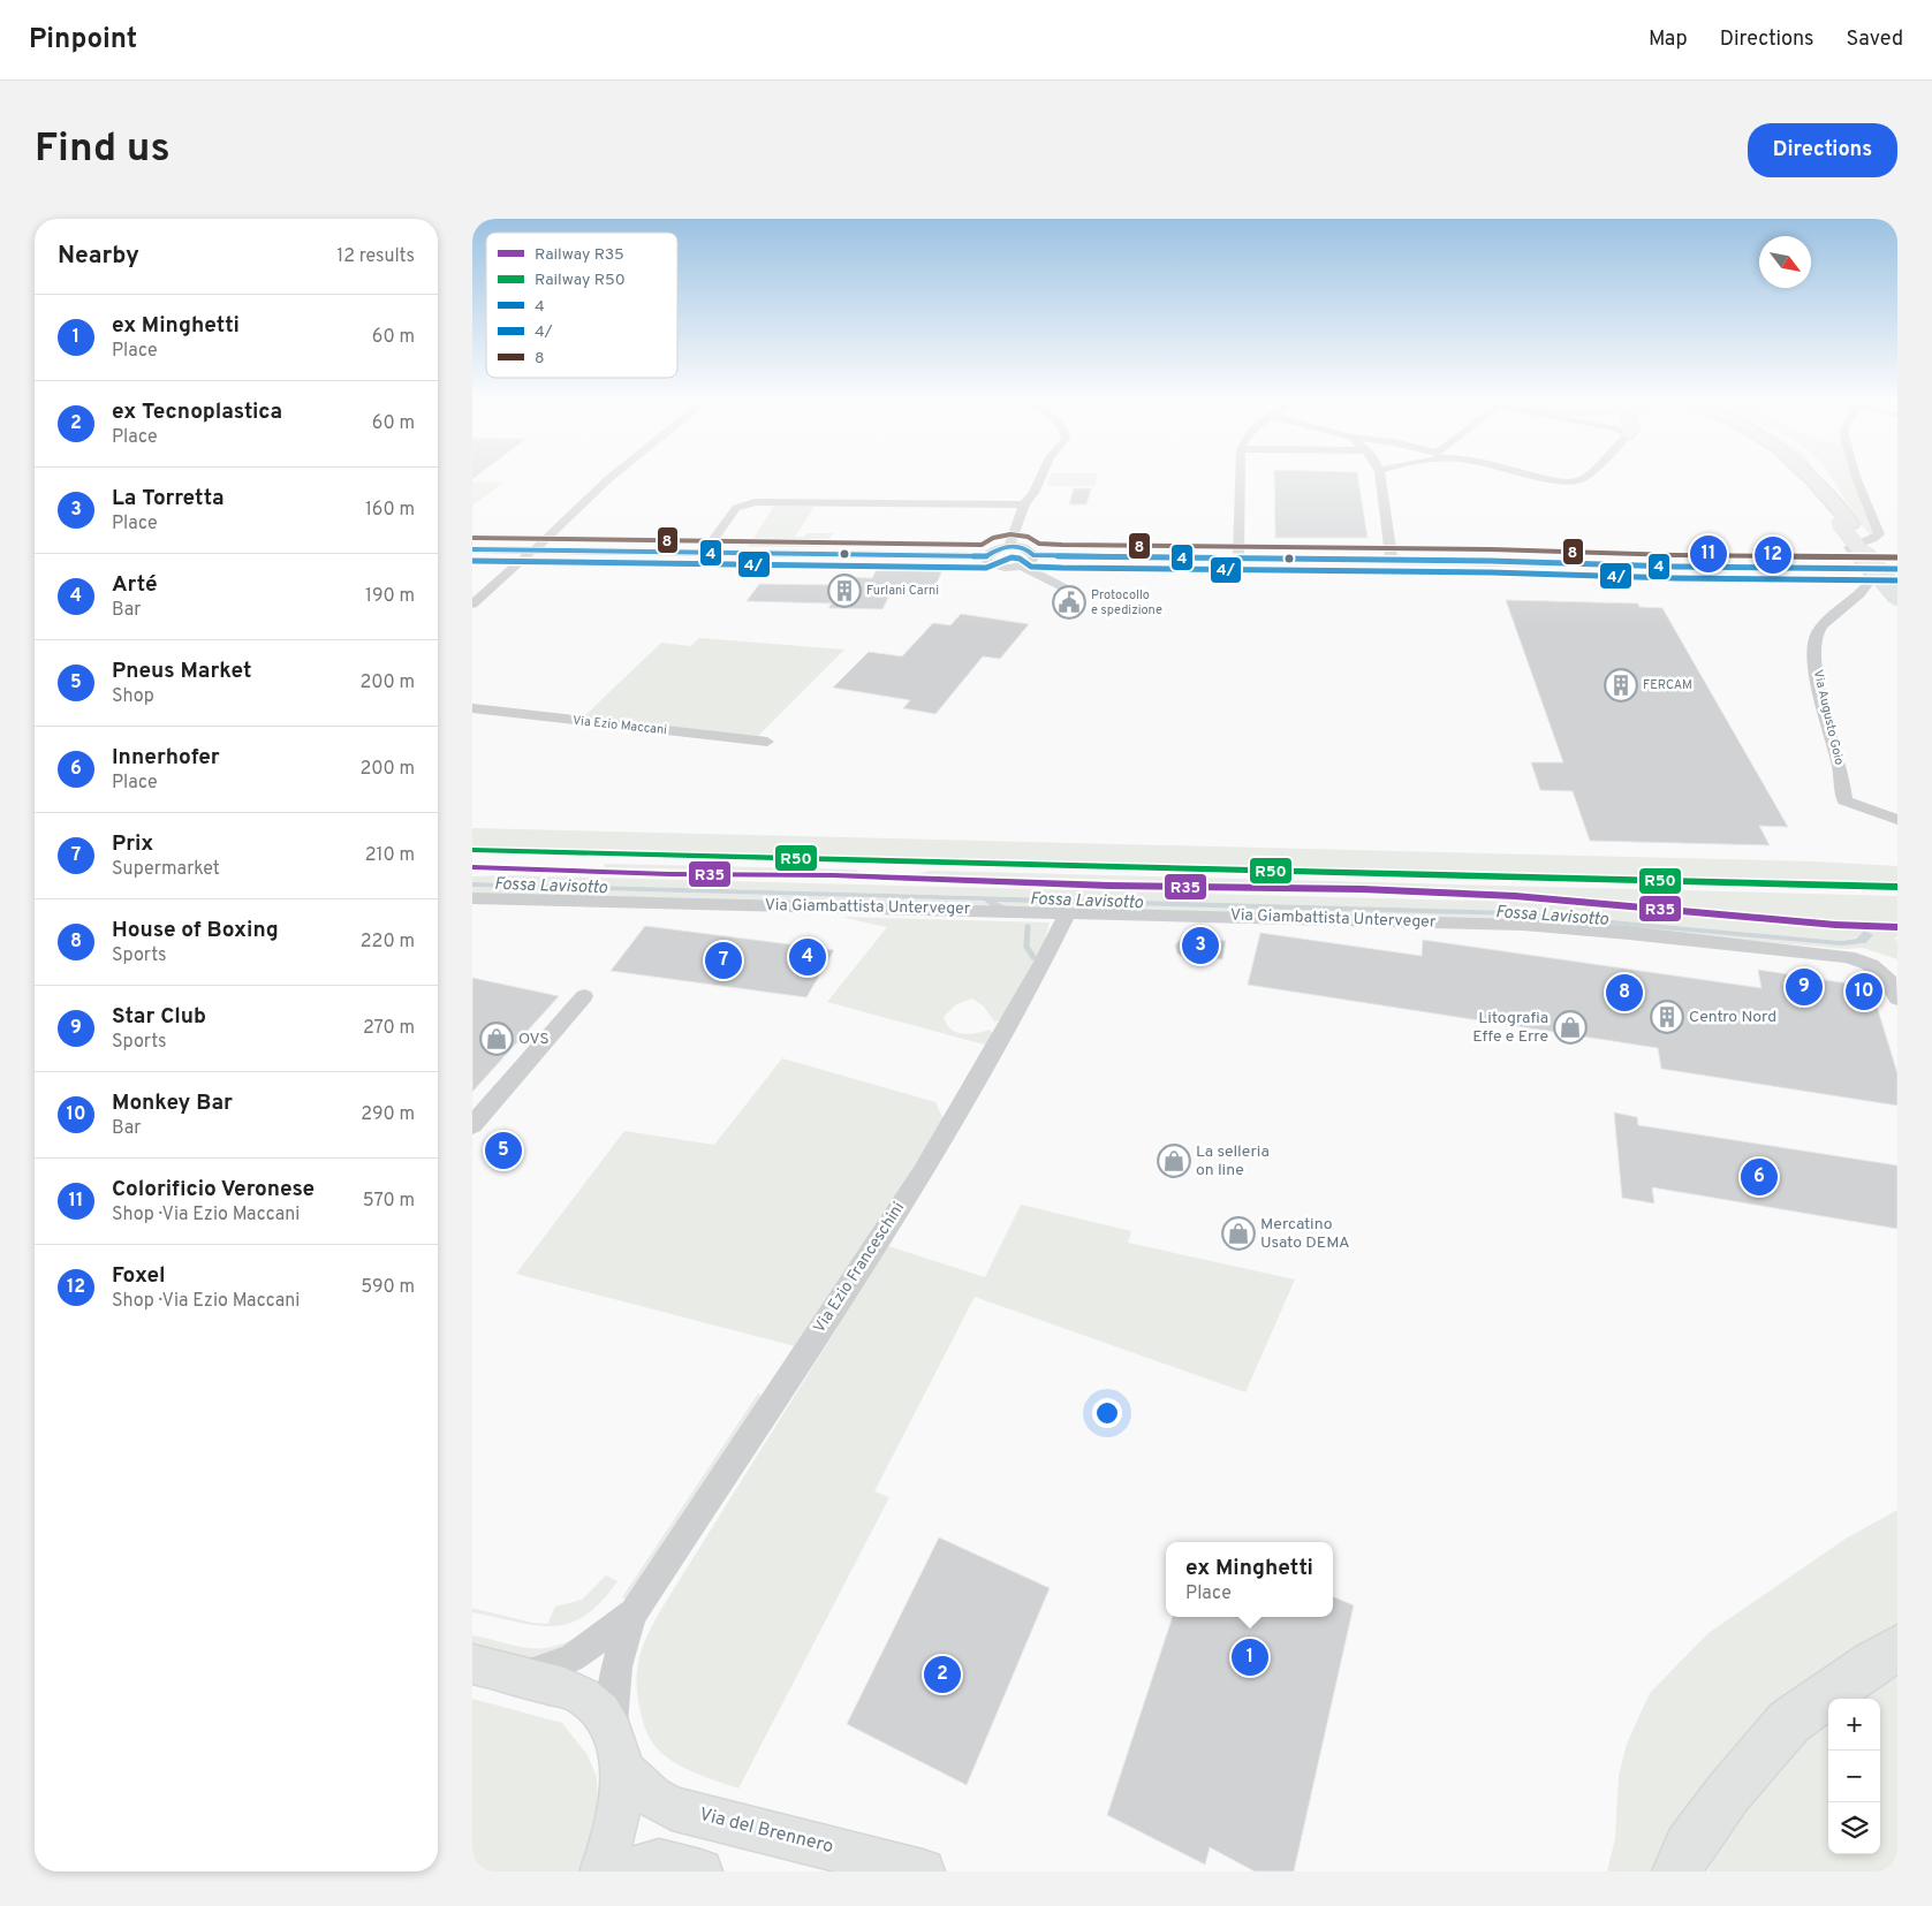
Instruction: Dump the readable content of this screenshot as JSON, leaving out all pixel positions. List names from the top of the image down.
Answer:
{
  "streets": {
    "main road": ["Via del Brennero"],
    "street": [
      "Via Augusto Goio",
      "Via Ezio Maccani",
      "Via Giambattista Unterveger",
      "Via Ezio Franceschini"
    ]
  },
  "crossings": [
    ["Via Giambattista Unterveger", "Via Ezio Franceschini"],
    ["Via Ezio Franceschini", "Via del Brennero"]
  ],
  "water": ["Fossa Lavisotto"],
  "places": {
    "building": ["Furlani Carni", "FERCAM", "Centro Nord"],
    "public building": ["Protocollo e spedizione"],
    "shop": [
      "Litografia Effe e Erre",
      "OVS",
      "La selleria on line",
      "Mercatino Usato DEMA"
    ]
  },
  "lines": [
    "transit line 8",
    "transit line 4",
    "transit line 4/",
    "rail line R50",
    "rail line R35"
  ],
  "legend": [
    "Railway R35",
    "Railway R50",
    "4",
    "4/",
    "8"
  ],
  "north": "bottom right",
  "page": {
    "header": "Pinpoint",
    "nav": ["Map", "Directions", "Saved"],
    "buttons": "Directions",
    "title": "Find us",
    "heading": ["Nearby", "12 results"],
    "list": [
      {
        "mark": "1",
        "name": "ex Minghetti",
        "note": "Place",
        "value": "60 m"
      },
      {
        "mark": "2",
        "name": "ex Tecnoplastica",
        "note": "Place",
        "value": "60 m"
      },
      {
        "mark": "3",
        "name": "La Torretta",
        "note": "Place",
        "value": "160 m"
      },
      {
        "mark": "4",
        "name": "Arté",
        "note": "Bar",
        "value": "190 m"
      },
      {
        "mark": "5",
        "name": "Pneus Market",
        "note": "Shop",
        "value": "200 m"
      },
      {
        "mark": "6",
        "name": "Innerhofer",
        "note": "Place",
        "value": "200 m"
      },
      {
        "mark": "7",
        "name": "Prix",
        "note": "Supermarket",
        "value": "210 m"
      },
      {
        "mark": "8",
        "name": "House of Boxing",
        "note": "Sports",
        "value": "220 m"
      },
      {
        "mark": "9",
        "name": "Star Club",
        "note": "Sports",
        "value": "270 m"
      },
      {
        "mark": "10",
        "name": "Monkey Bar",
        "note": "Bar",
        "value": "290 m"
      },
      {
        "mark": "11",
        "name": "Colorificio Veronese",
        "note": "Shop · Via Ezio Maccani",
        "value": "570 m"
      },
      {
        "mark": "12",
        "name": "Foxel",
        "note": "Shop · Via Ezio Maccani",
        "value": "590 m"
      }
    ],
    "pins": [
      "11",
      "12",
      "3",
      "4",
      "7",
      "9",
      "10",
      "8",
      "5",
      "6",
      "1",
      "2"
    ],
    "popup": ["ex Minghetti", "Place"],
    "map_buttons": ["+", "−"]
  }
}
